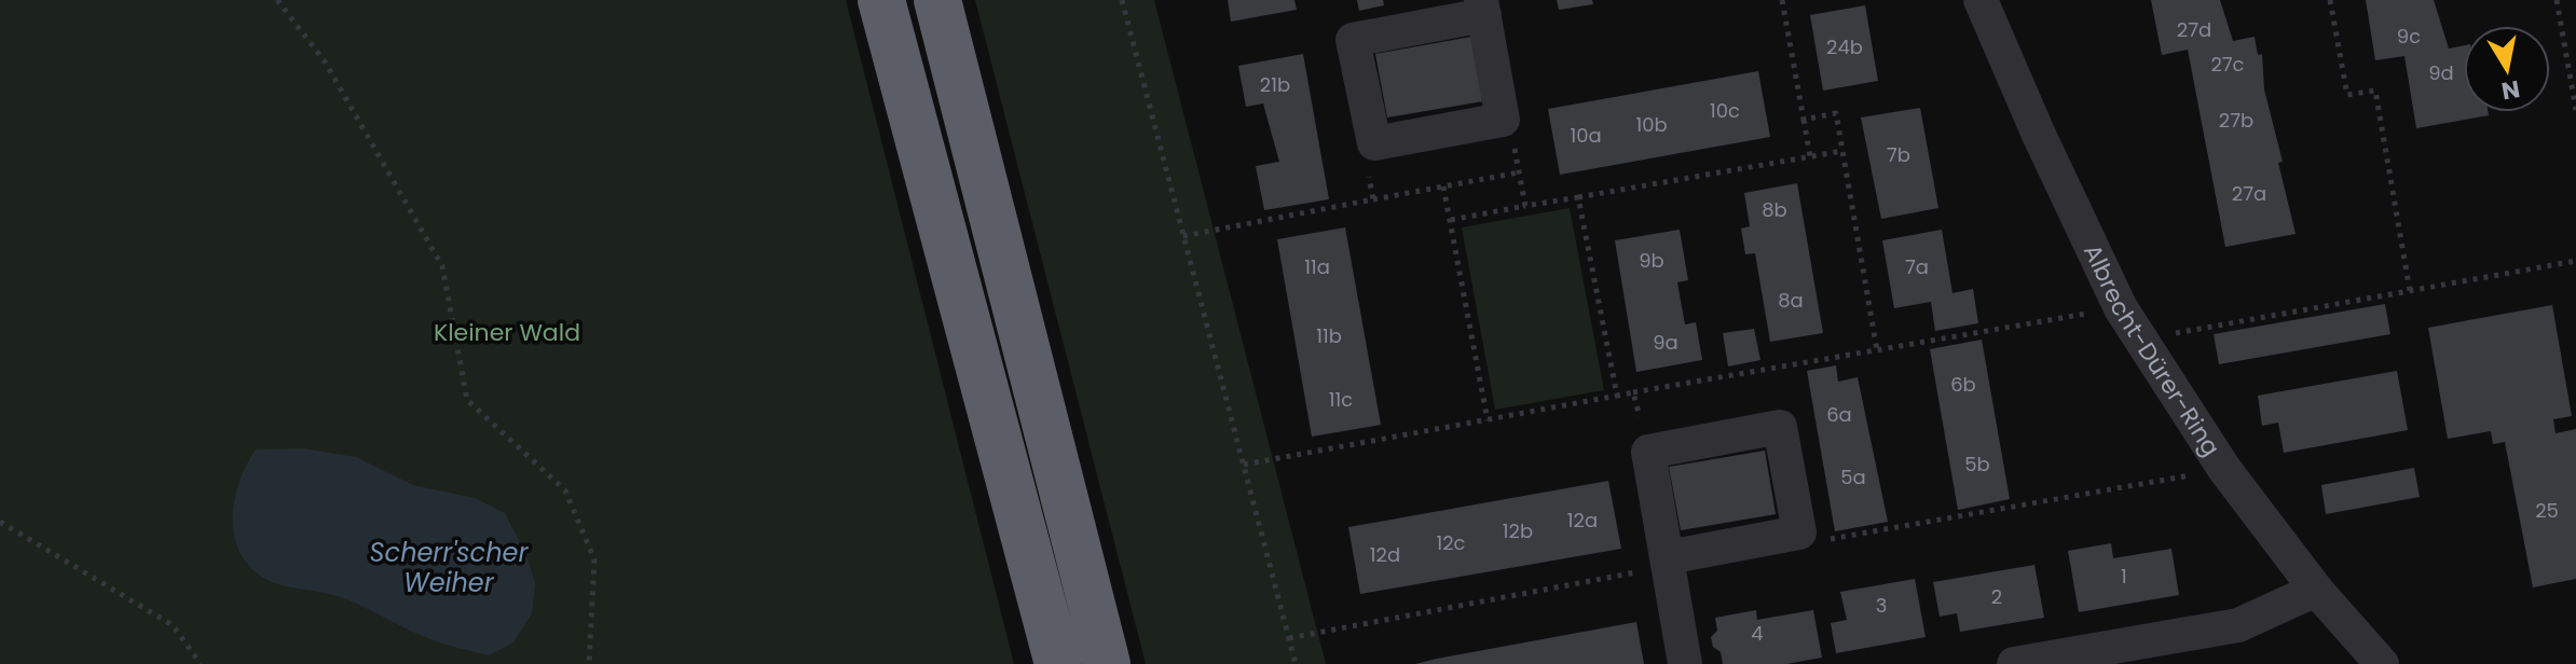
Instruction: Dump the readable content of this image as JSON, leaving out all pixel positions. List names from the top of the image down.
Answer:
{
  "streets": {
    "street": ["Albrecht-Dürer-Ring"]
  },
  "water": ["Scherr'scher Weiher"],
  "parks": ["Kleiner Wald"],
  "house_numbers": [
    "27d",
    "9c",
    "24b",
    "27c",
    "9d",
    "21b",
    "10c",
    "27b",
    "10b",
    "10a",
    "7b",
    "27a",
    "8b",
    "9b",
    "11a",
    "7a",
    "8a",
    "11b",
    "9a",
    "6b",
    "11c",
    "6a",
    "5b",
    "5a",
    "25",
    "12a",
    "12b",
    "12c",
    "12d",
    "1",
    "2",
    "3",
    "4"
  ],
  "north": "bottom"
}
